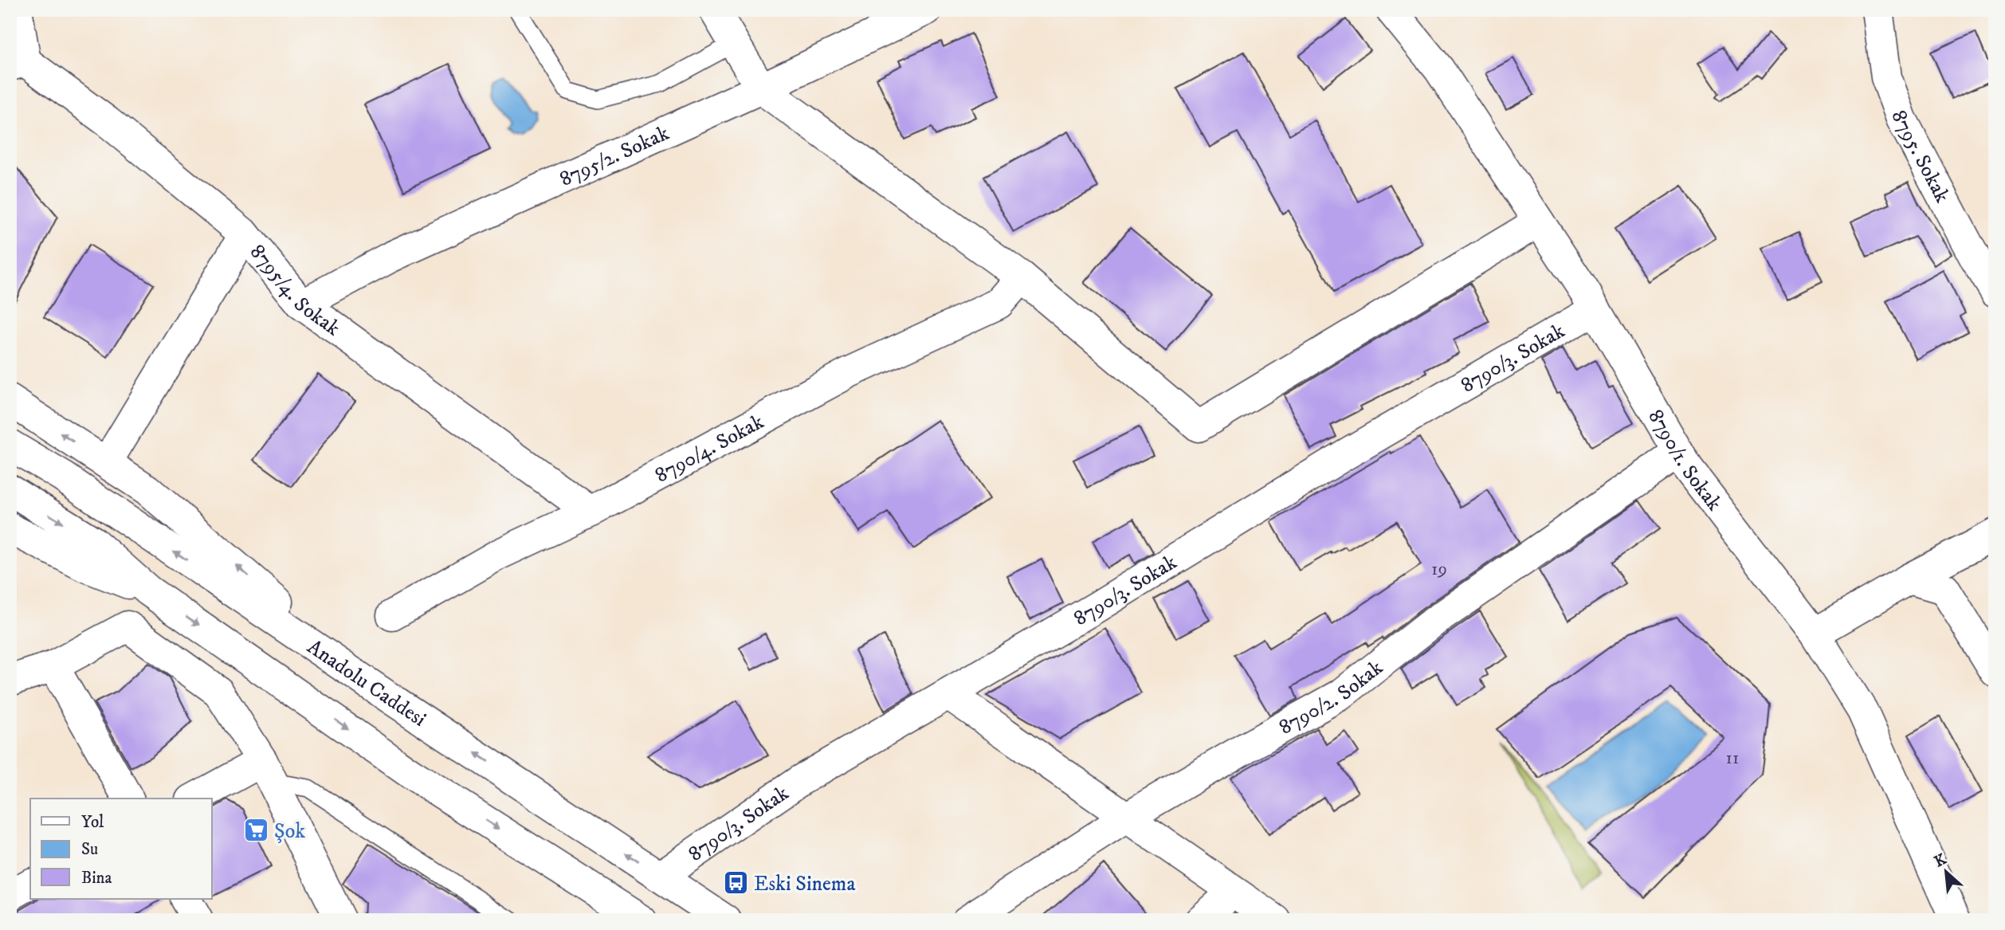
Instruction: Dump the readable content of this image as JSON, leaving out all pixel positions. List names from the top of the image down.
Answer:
{
  "streets": {
    "main road": [
      "8795. Sokak",
      "8795/2. Sokak",
      "8795/4. Sokak",
      "8790/3. Sokak",
      "8790/4. Sokak",
      "8790/1. Sokak",
      "Anadolu Caddesi",
      "8790/2. Sokak"
    ]
  },
  "crossings": [
    ["8795/2. Sokak", "8795/4. Sokak"],
    ["8795/4. Sokak", "8790/4. Sokak"],
    ["8790/3. Sokak", "8790/1. Sokak"],
    ["8790/3. Sokak", "Anadolu Caddesi"],
    ["8790/1. Sokak", "8790/2. Sokak"]
  ],
  "places": {
    "supermarket": ["Şok"],
    "bus stop": ["Eski Sinema"]
  },
  "house_numbers": ["19", "11"],
  "legend": ["Yol", "Su", "Bina"],
  "north": "top left"
}
